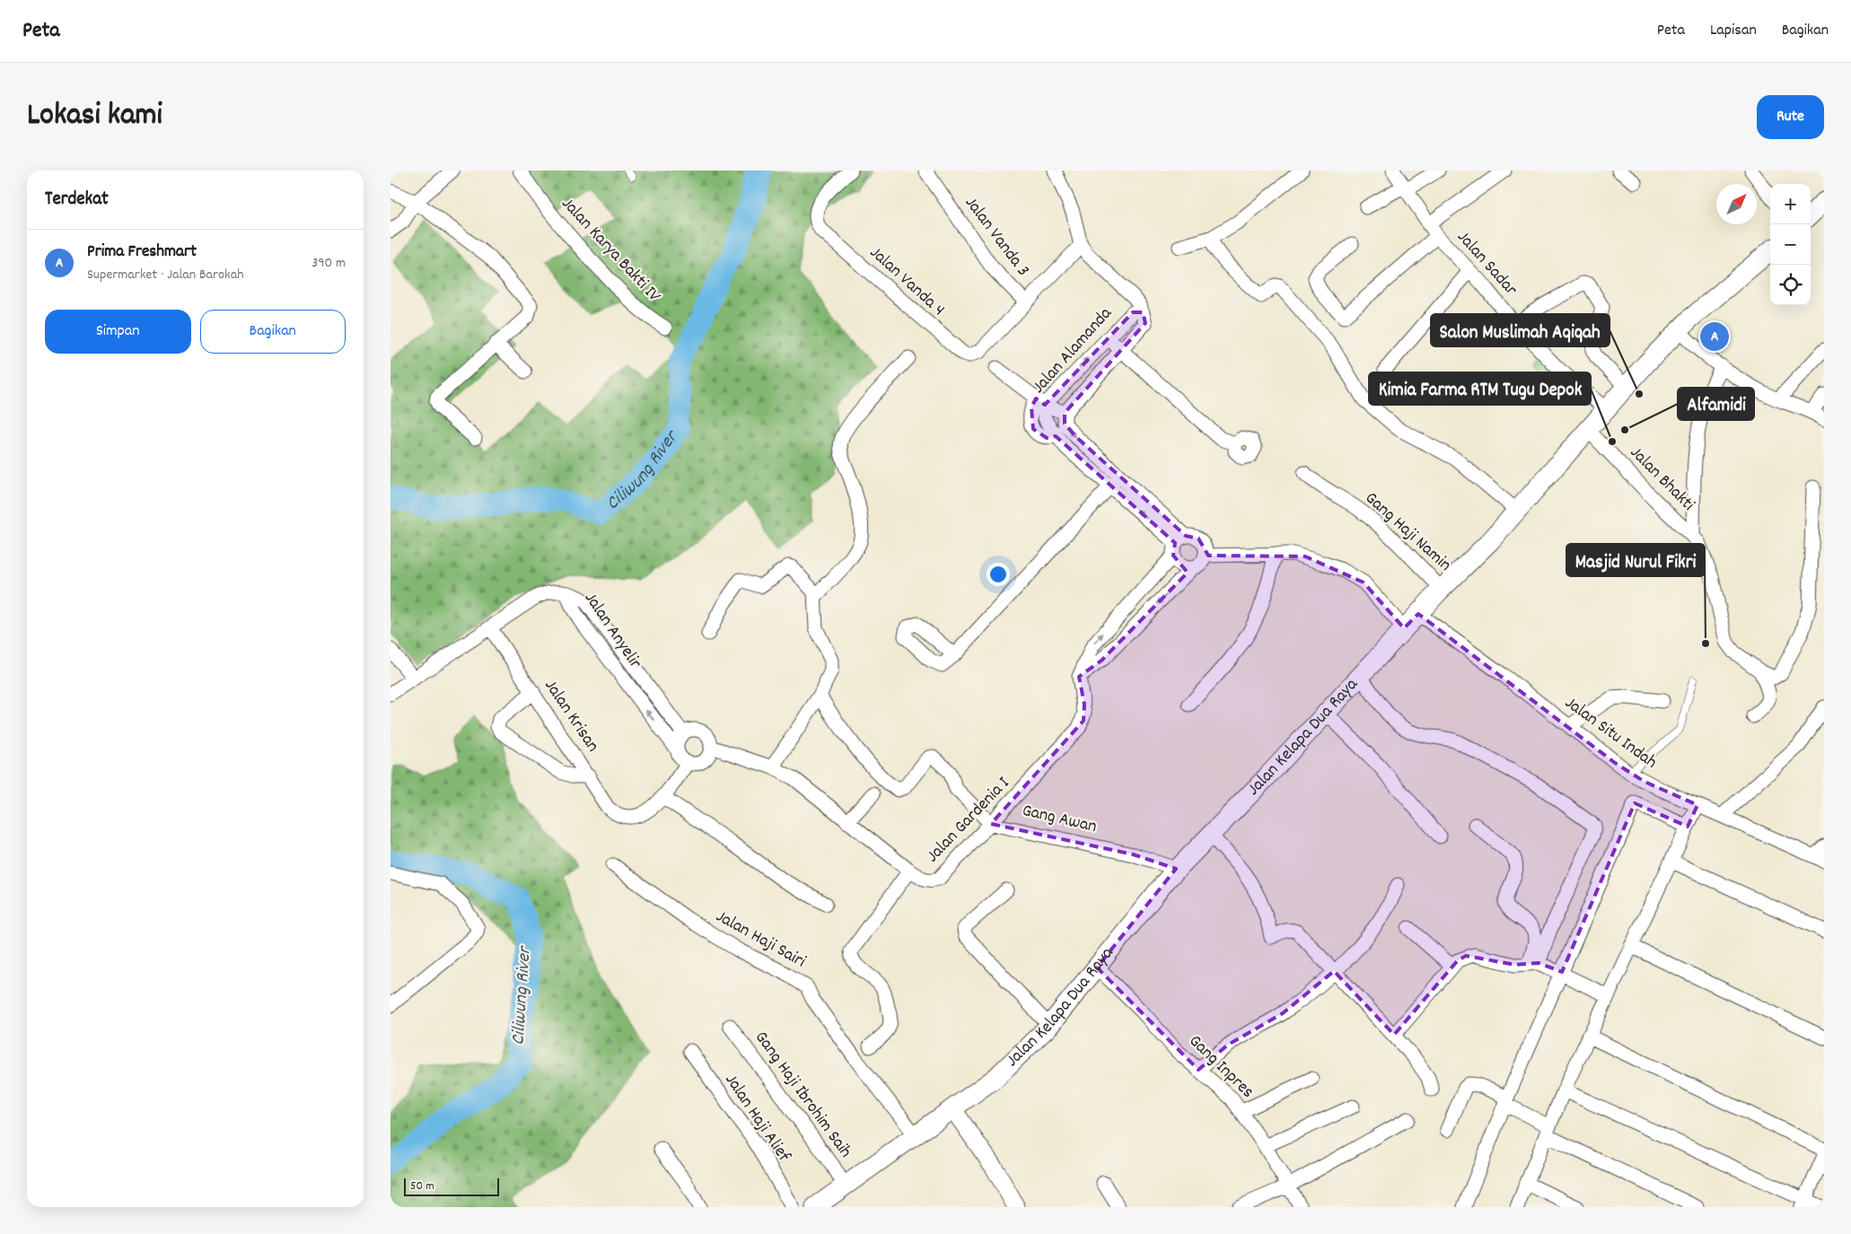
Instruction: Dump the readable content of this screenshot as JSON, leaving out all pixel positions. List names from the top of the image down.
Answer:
{
  "streets": {
    "main road": ["Jalan Kelapa Dua Raya"],
    "street": [
      "Jalan Vanda 3",
      "Jalan Karya Bakti IV",
      "Jalan Sadar",
      "Jalan Vanda 4",
      "Jalan Alamanda",
      "Jalan Bhakti",
      "Gang Haji Namin",
      "Jalan Anyelir",
      "Jalan Krisan",
      "Jalan Situ Indah",
      "Gang Awan",
      "Jalan Gardenia I",
      "Jalan Haji Sairi",
      "Gang Inpres",
      "Gang Haji Ibrohim Saih",
      "Jalan Haji Alief"
    ]
  },
  "crossings": [
    ["Jalan Vanda 3", "Jalan Vanda 4"],
    ["Jalan Sadar", "Jalan Kelapa Dua Raya"],
    ["Jalan Bhakti", "Jalan Kelapa Dua Raya"],
    ["Gang Haji Namin", "Jalan Kelapa Dua Raya"],
    ["Jalan Anyelir", "Jalan Gardenia I"],
    ["Jalan Situ Indah", "Jalan Kelapa Dua Raya"],
    ["Jalan Kelapa Dua Raya", "Gang Awan"],
    ["Jalan Kelapa Dua Raya", "Jalan Haji Sairi"],
    ["Jalan Kelapa Dua Raya", "Gang Inpres"],
    ["Jalan Kelapa Dua Raya", "Gang Haji Ibrohim Saih"],
    ["Gang Awan", "Jalan Gardenia I"]
  ],
  "water": ["Ciliwung River"],
  "places": [
    "Salon Muslimah Aqiqah",
    "Alfamidi",
    "Kimia Farma RTM Tugu Depok",
    "Masjid Nurul Fikri"
  ],
  "scale_bar": "50 m",
  "north": "top right",
  "page": {
    "header": "Peta",
    "nav": ["Peta", "Lapisan", "Bagikan"],
    "title": "Lokasi kami",
    "buttons": [
      "Rute",
      ["Simpan", "Bagikan"]
    ],
    "heading": "Terdekat",
    "map_buttons": ["+", "−"],
    "list": [
      {
        "mark": "A",
        "name": "Prima Freshmart",
        "note": "Supermarket · Jalan Barokah",
        "value": "390 m"
      }
    ],
    "pins": "A",
    "scale": "50 m"
  }
}
